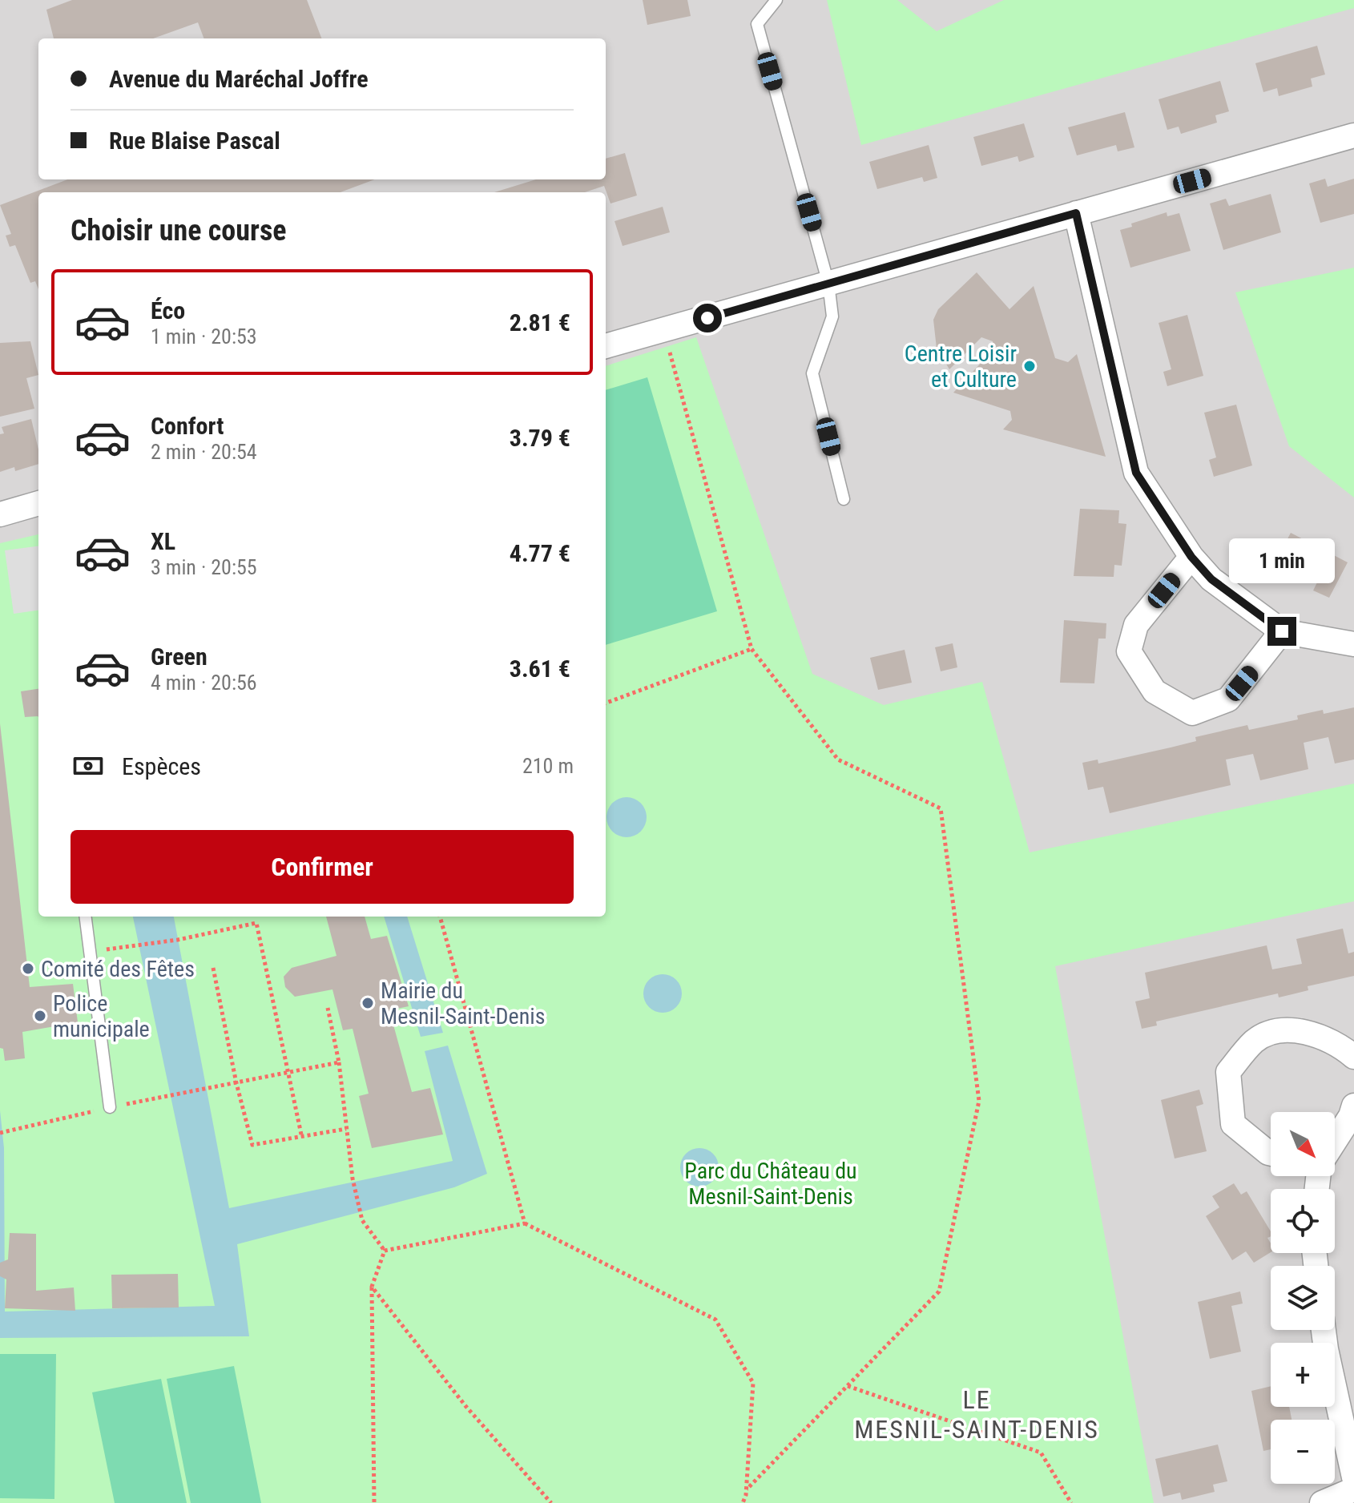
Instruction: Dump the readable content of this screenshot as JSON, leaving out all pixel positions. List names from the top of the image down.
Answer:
{
  "districts": ["LE MESNIL-SAINT-DENIS"],
  "parks": ["Parc du Château du Mesnil-Saint-Denis"],
  "places": [
    "Centre Loisir et Culture",
    "Comité des Fêtes",
    "Mairie du Mesnil-Saint-Denis",
    "Police municipale"
  ],
  "north": "bottom right",
  "page": {
    "banner": ["Avenue du Maréchal Joffre", "Rue Blaise Pascal"],
    "heading": "Choisir une course",
    "list": [
      {
        "name": "Éco",
        "note": "1 min · 20:53",
        "value": "2.81 €"
      },
      {
        "name": "Confort",
        "note": "2 min · 20:54",
        "value": "3.79 €"
      },
      {
        "name": "XL",
        "note": "3 min · 20:55",
        "value": "4.77 €"
      },
      {
        "name": "Green",
        "note": "4 min · 20:56",
        "value": "3.61 €"
      }
    ],
    "bubble": "1 min",
    "pay": ["Espèces", "210 m"],
    "buttons": "Confirmer",
    "map_buttons": ["+", "−"]
  }
}
